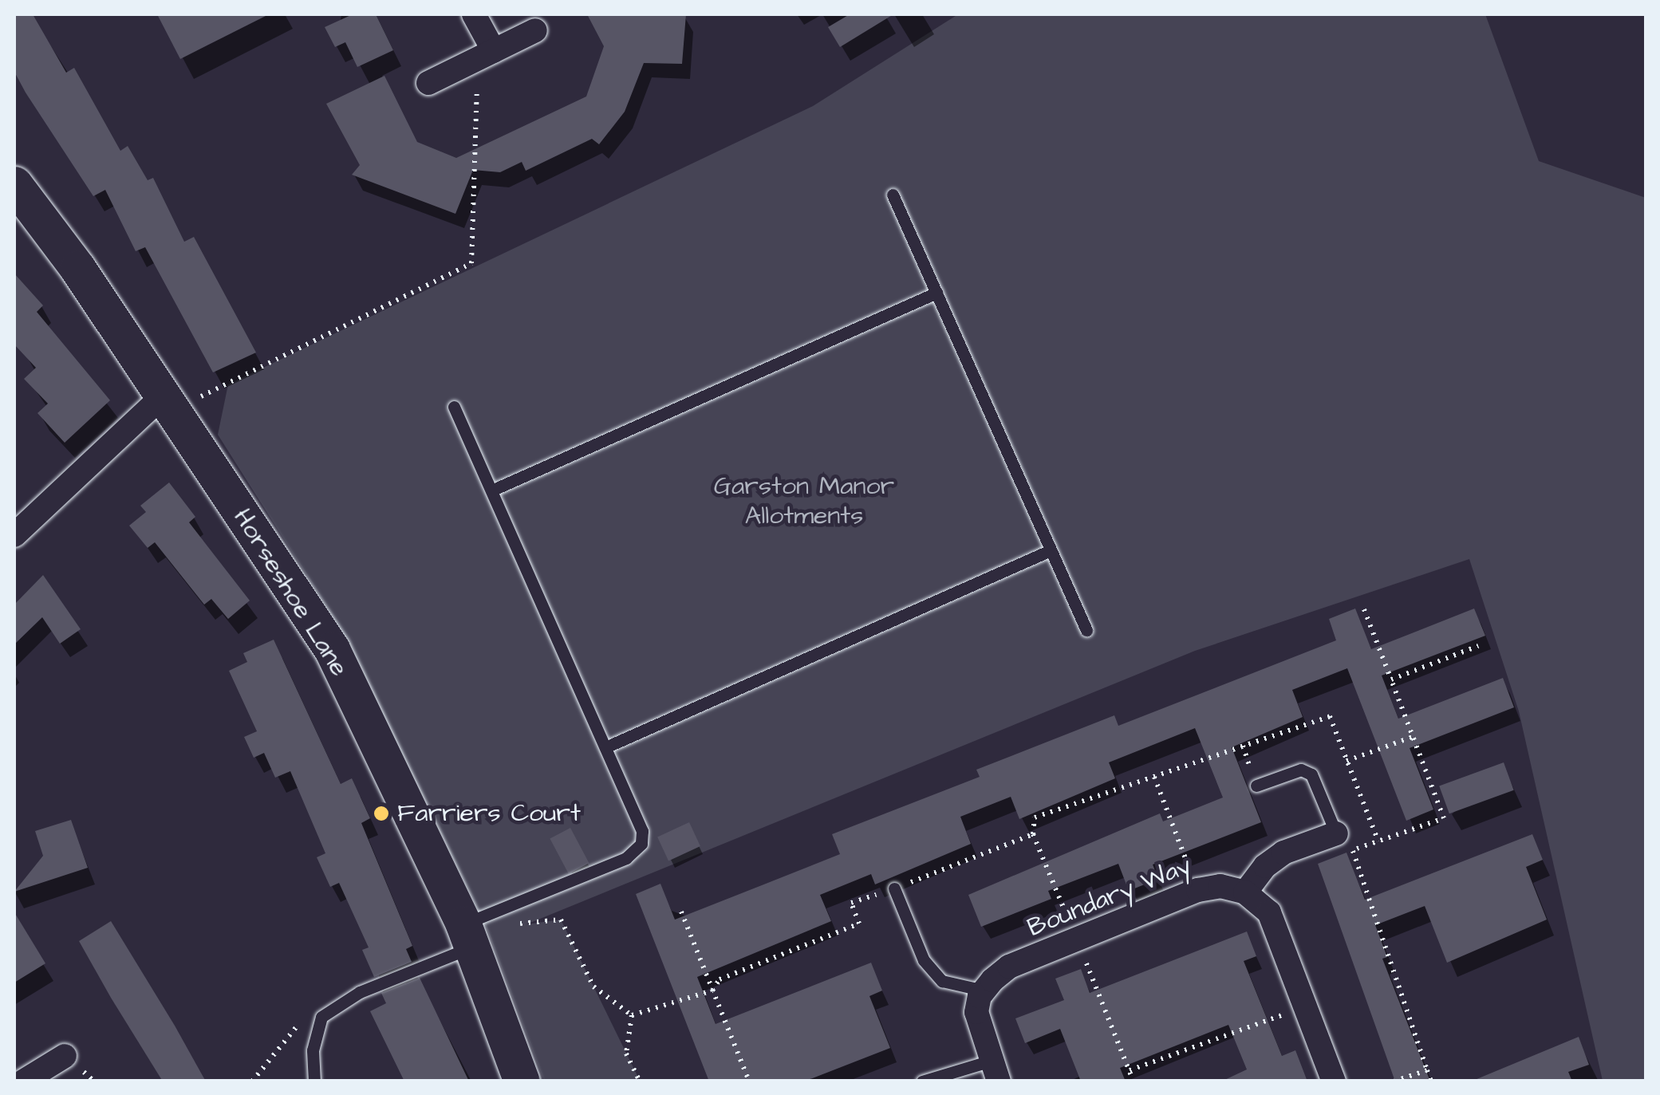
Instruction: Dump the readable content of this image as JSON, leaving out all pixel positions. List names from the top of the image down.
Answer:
{
  "streets": {
    "street": ["Horseshoe Lane", "Boundary Way"]
  },
  "parks": ["Garston Manor Allotments"],
  "places": ["Farriers Court"]
}
